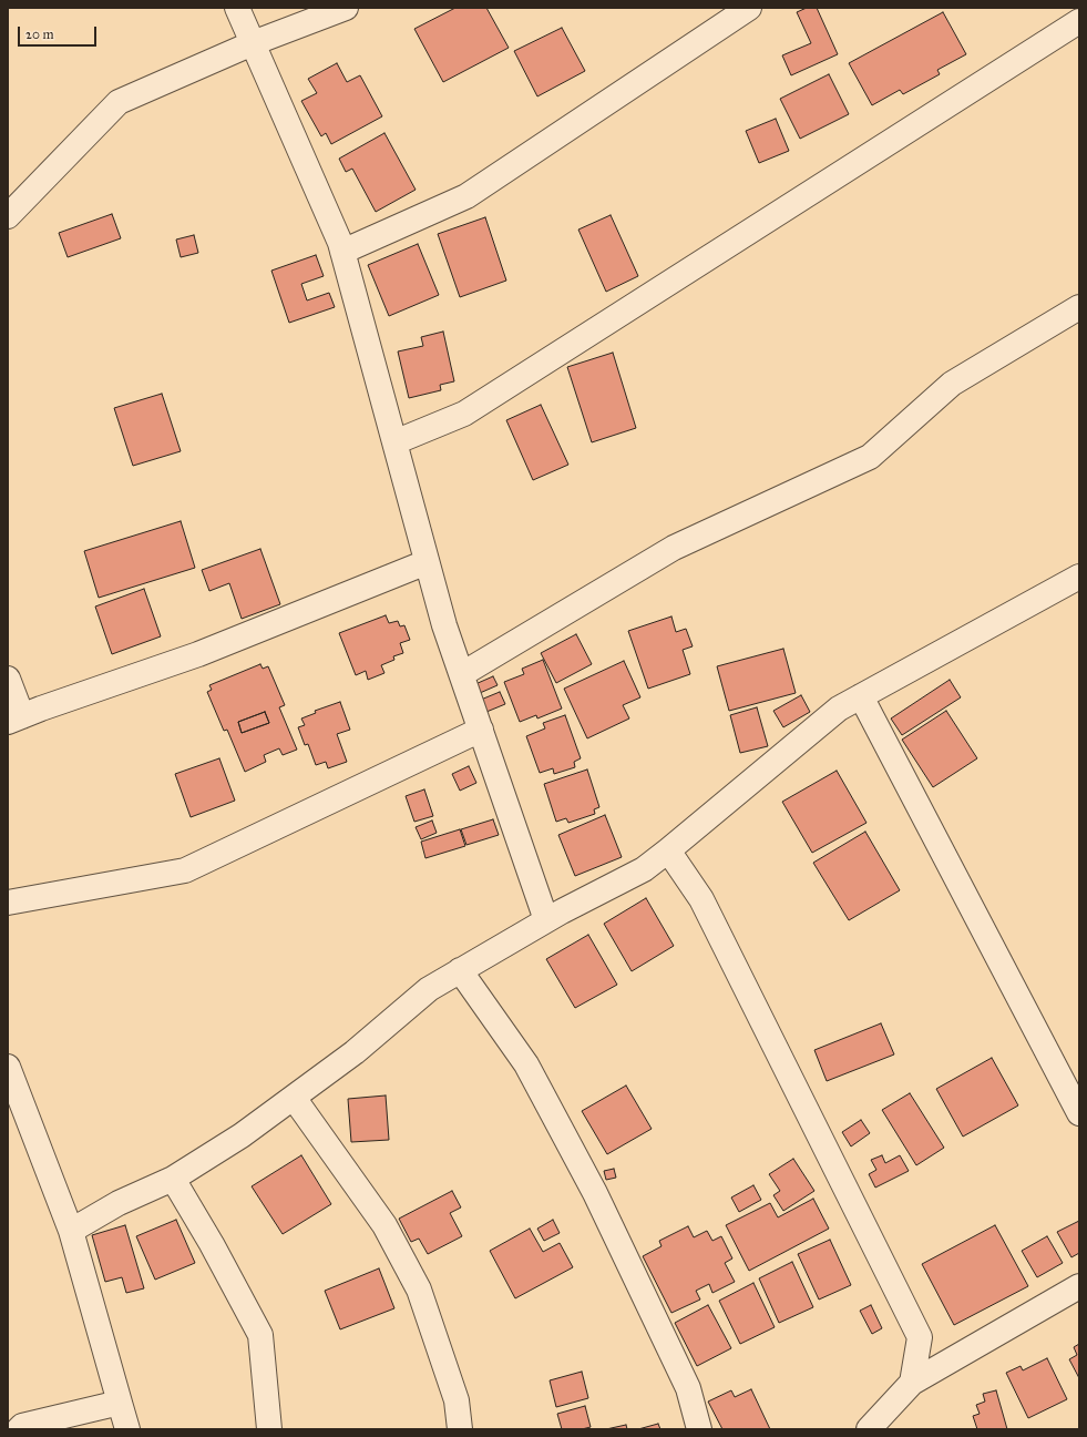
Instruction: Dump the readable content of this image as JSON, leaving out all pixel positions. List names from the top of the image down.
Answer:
{
  "scale_bar": "20 m"
}
